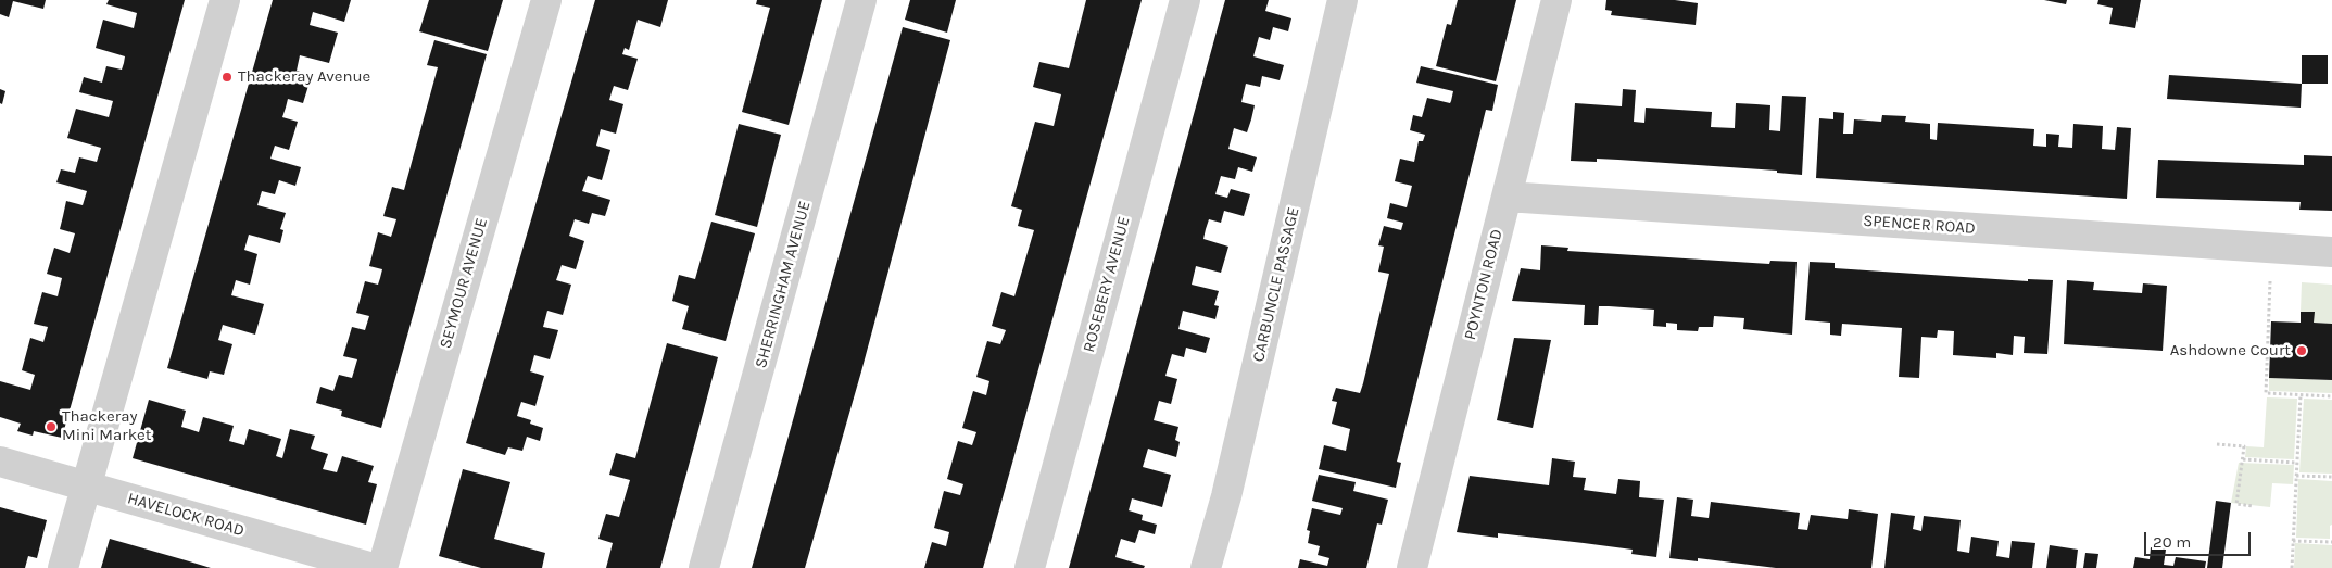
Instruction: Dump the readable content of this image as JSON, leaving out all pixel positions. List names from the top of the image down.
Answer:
{
  "streets": {
    "street": [
      "SPENCER ROAD",
      "SEYMOUR AVENUE",
      "SHERRINGHAM AVENUE",
      "ROSEBERY AVENUE",
      "CARBUNCLE PASSAGE",
      "POYNTON ROAD",
      "HAVELOCK ROAD"
    ]
  },
  "crossings": [
    ["SPENCER ROAD", "POYNTON ROAD"]
  ],
  "places": ["Thackeray Avenue", "Ashdowne Court", "Thackeray Mini Market"],
  "scale_bar": "20 m"
}
